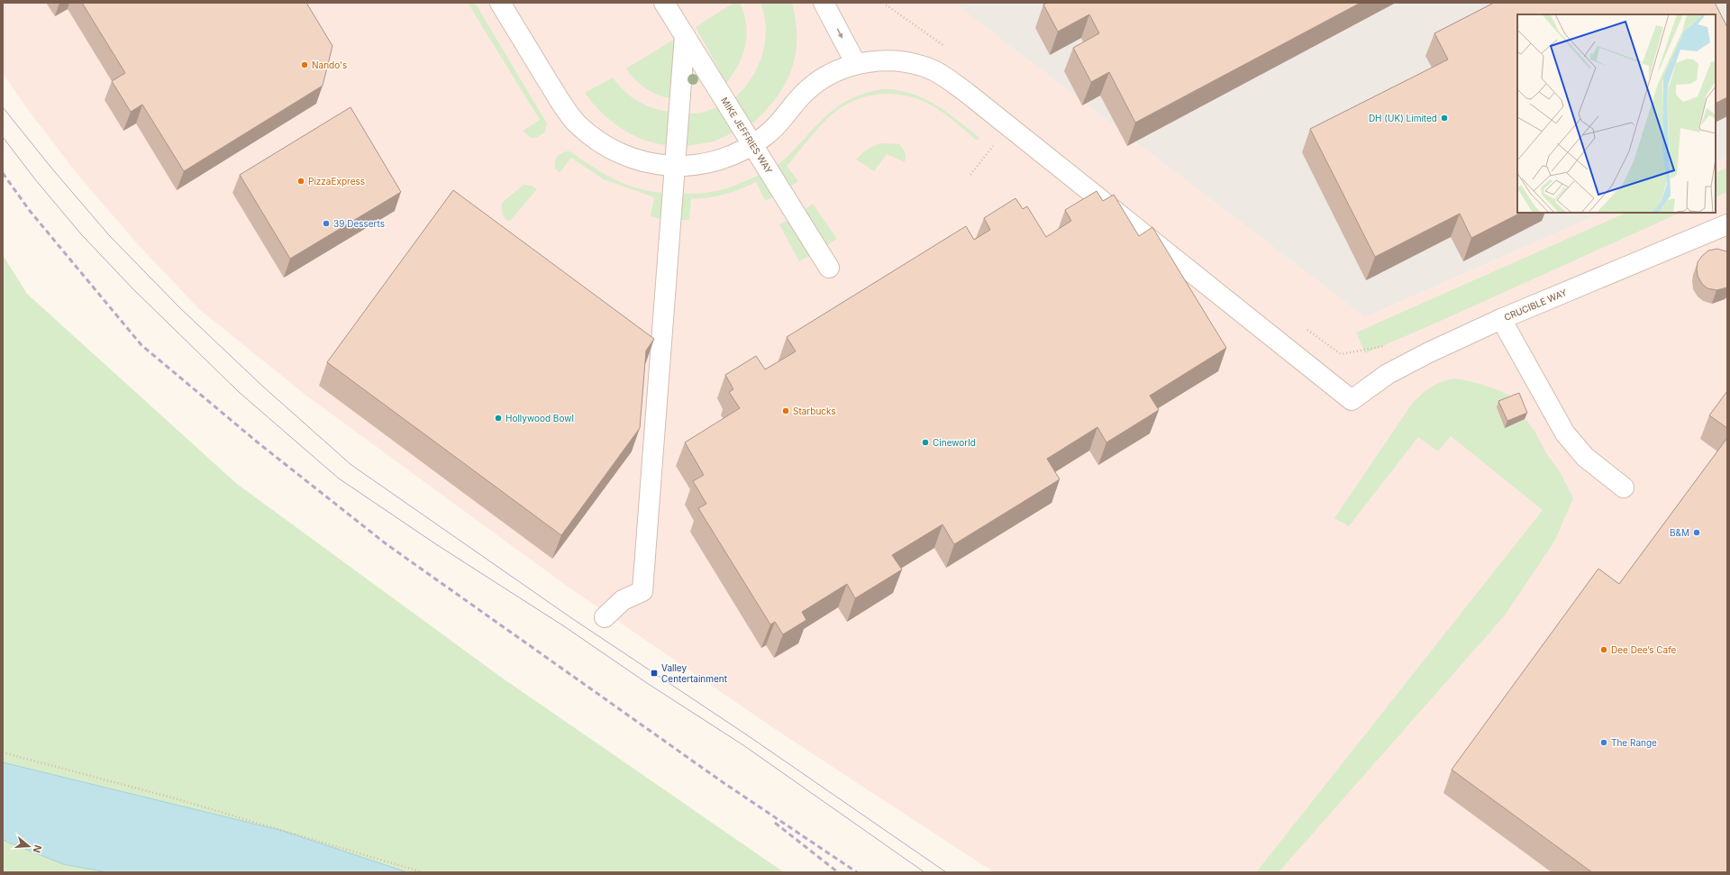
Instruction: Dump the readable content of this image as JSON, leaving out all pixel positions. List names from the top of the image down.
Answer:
{
  "streets": {
    "street": ["MIKE JEFFRIES WAY", "CRUCIBLE WAY"]
  },
  "places": {
    "other": [
      "Nando's",
      "DH (UK) Limited",
      "PizzaExpress",
      "39 Desserts",
      "Starbucks",
      "Hollywood Bowl",
      "Cineworld",
      "B&M",
      "Dee Dee’s Cafe",
      "The Range"
    ],
    "transit": ["Valley Centertainment"]
  },
  "north": "right"
}
